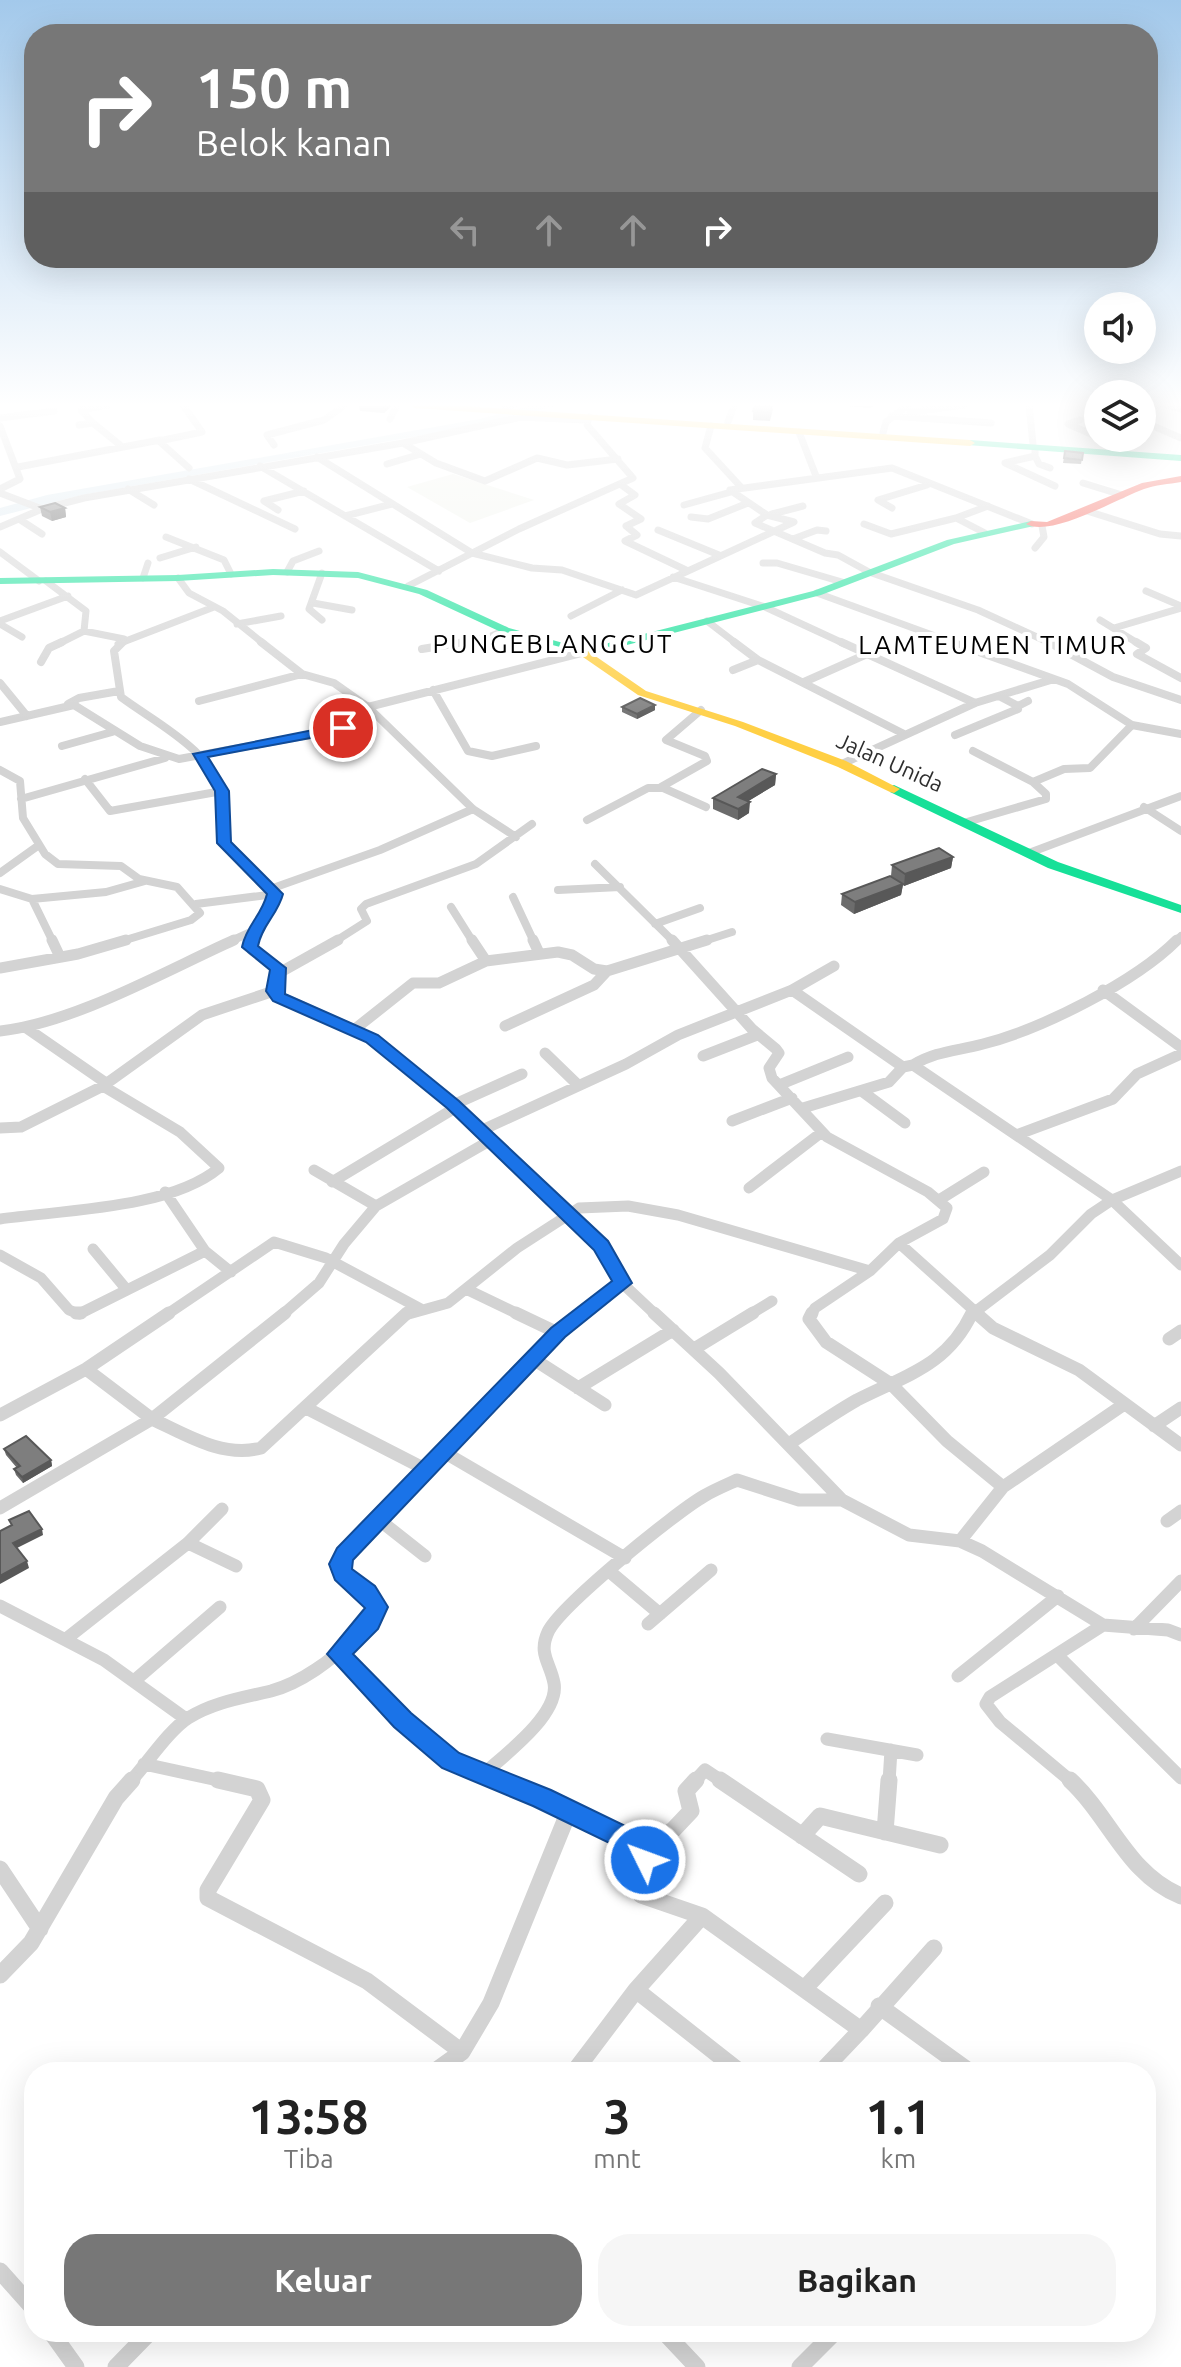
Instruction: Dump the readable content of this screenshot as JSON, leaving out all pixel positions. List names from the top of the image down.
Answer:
{
  "streets": {
    "main road": ["Jalan Unida"]
  },
  "districts": ["PUNGEBLANGCUT", "LAMTEUMEN TIMUR"],
  "page": {
    "turn": ["150 m", "Belok kanan"],
    "eta": [
      "13:58",
      "Tiba",
      "3",
      "mnt",
      "1.1",
      "km"
    ],
    "buttons": ["Keluar", "Bagikan"]
  }
}
